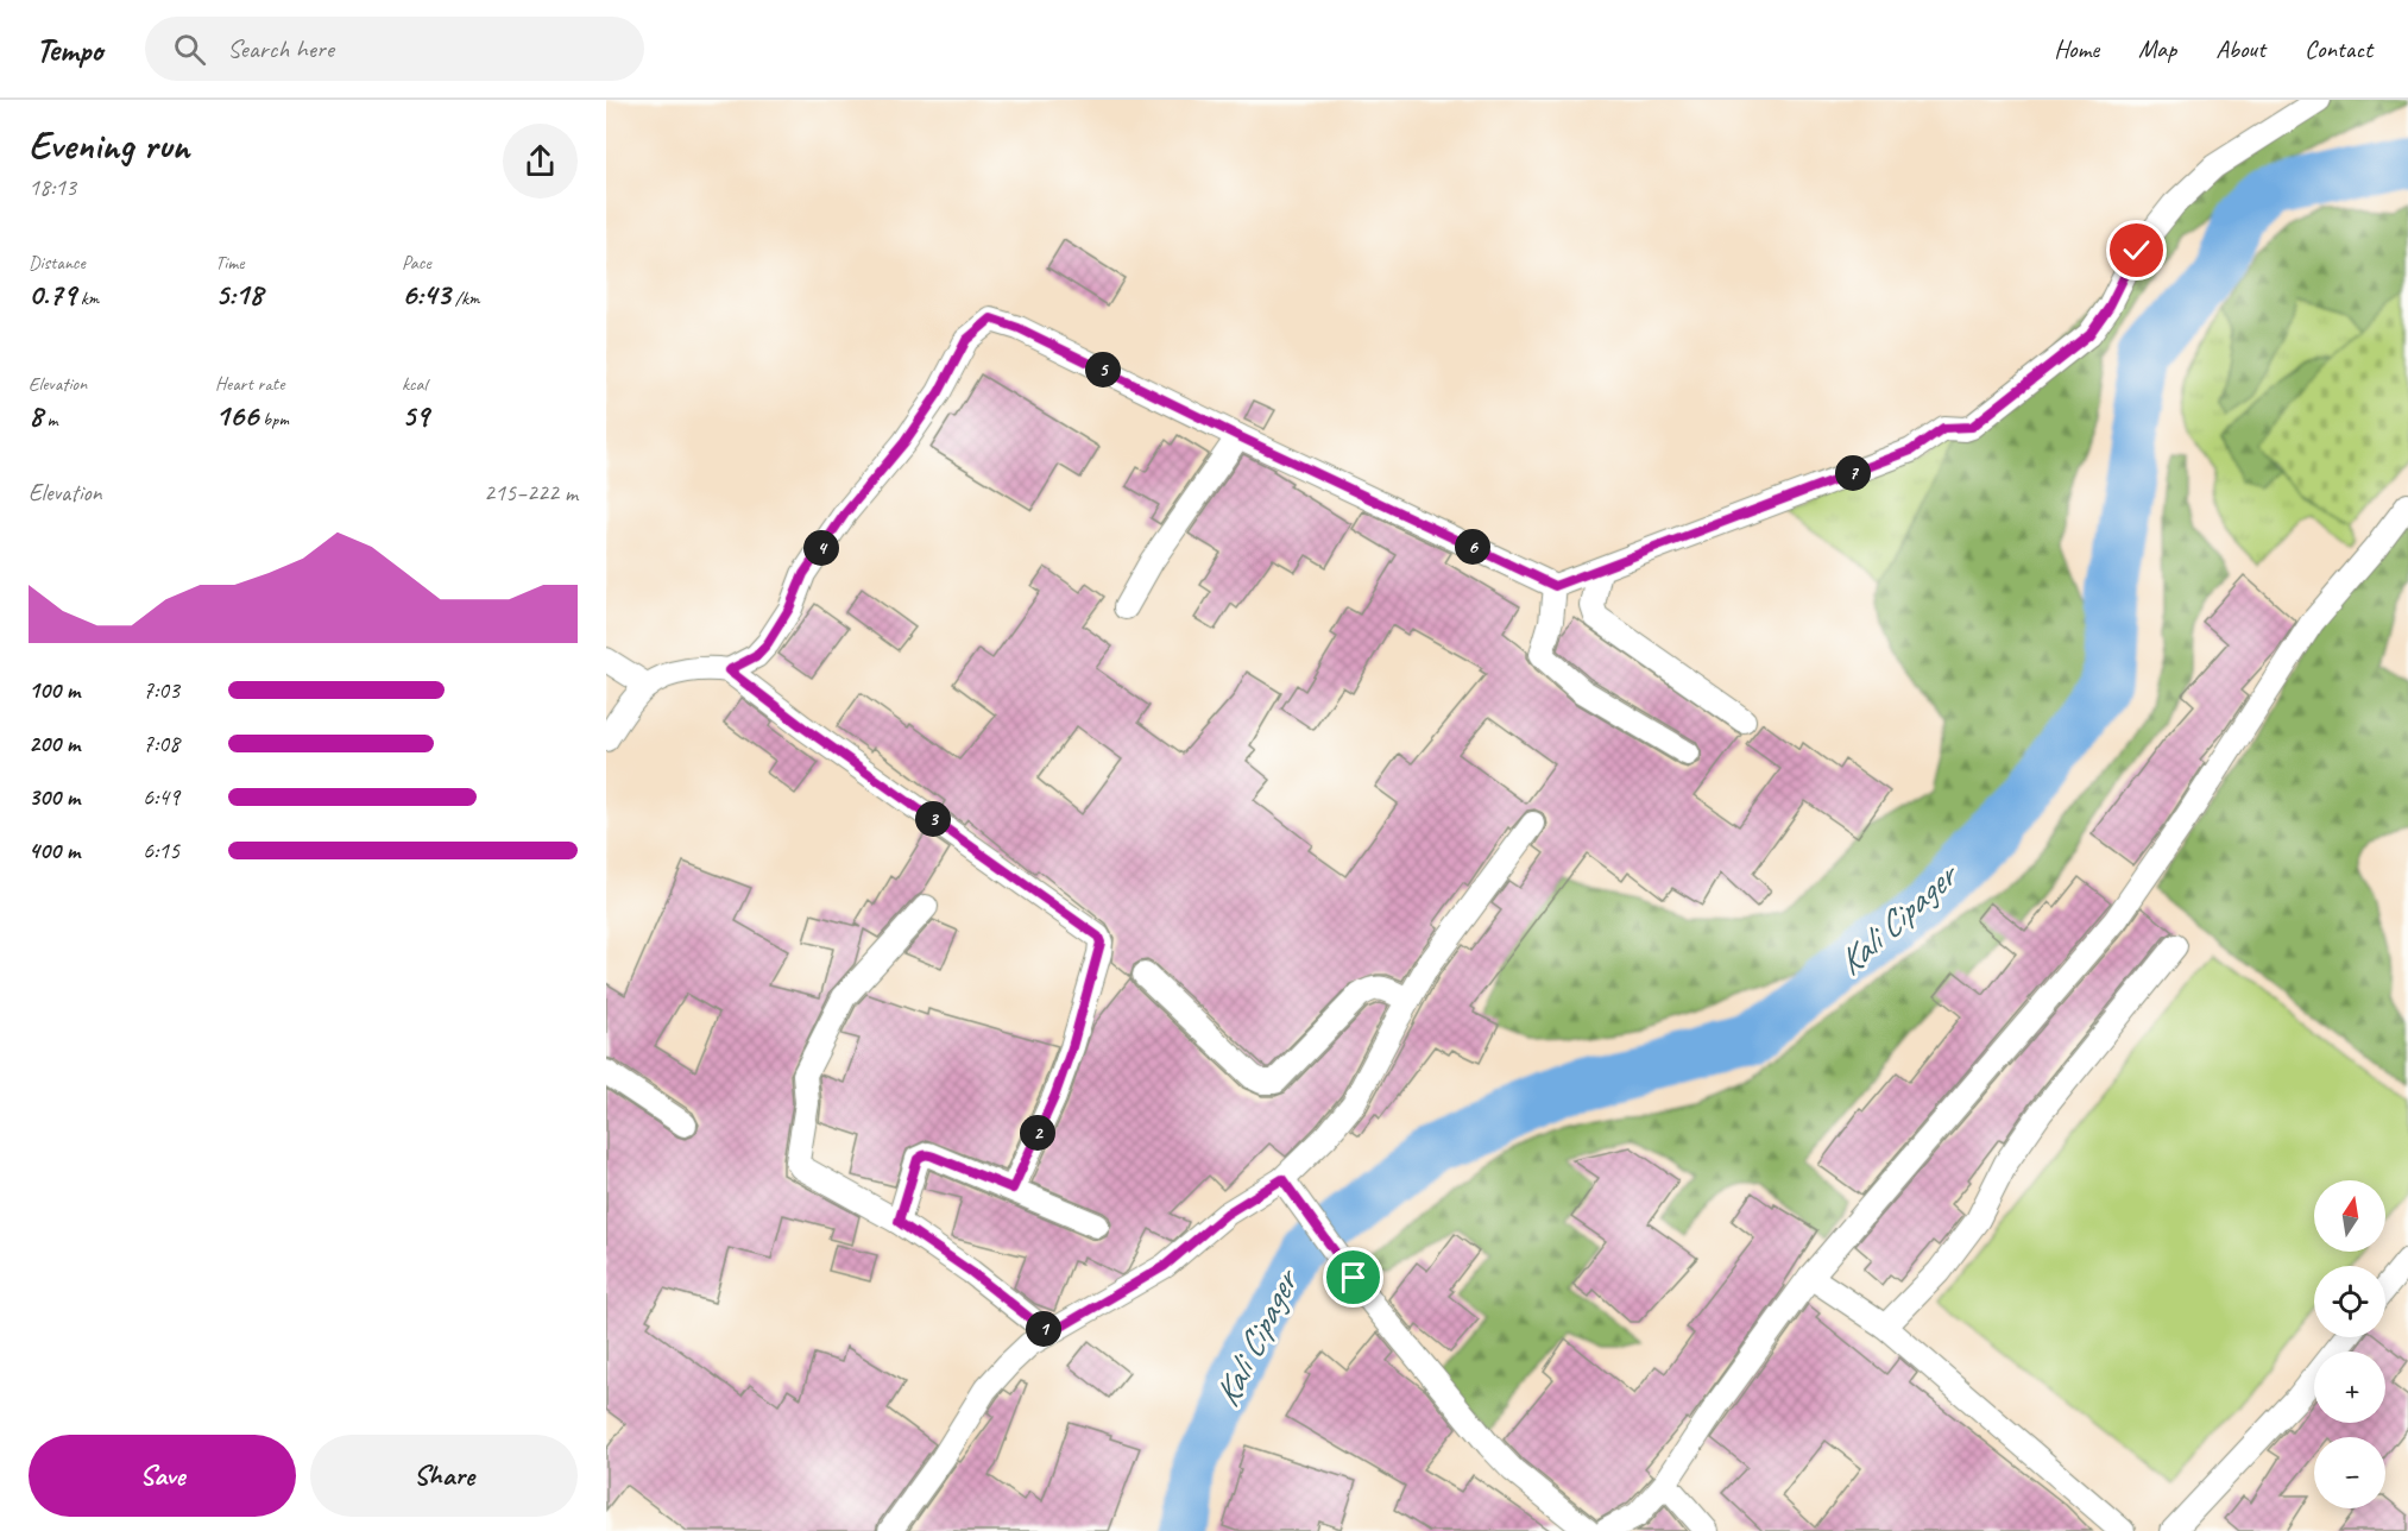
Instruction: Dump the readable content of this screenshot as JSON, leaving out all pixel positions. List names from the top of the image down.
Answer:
{
  "water": ["Kali Cipager"],
  "north": "top",
  "page": {
    "header": "Tempo",
    "search": "Search here",
    "nav": [
      "Home",
      "Map",
      "About",
      "Contact"
    ],
    "heading": ["Evening run", "18:13"],
    "stats": [
      ["Distance", "0.79 km"],
      ["Time", "5:18"],
      ["Pace", "6:43 /km"],
      ["Elevation", "8 m"],
      ["Heart rate", "166 bpm"],
      ["kcal", "59"]
    ],
    "pins": [
      "5",
      "7",
      "6",
      "4",
      "3",
      "2",
      "1"
    ],
    "chart": ["Elevation", "215–222 m"],
    "list": [
      {
        "name": "100 m",
        "note": "7:03"
      },
      {
        "name": "200 m",
        "note": "7:08"
      },
      {
        "name": "300 m",
        "note": "6:49"
      },
      {
        "name": "400 m",
        "note": "6:15"
      }
    ],
    "map_buttons": ["+", "−"],
    "buttons": ["Save", "Share"]
  }
}
